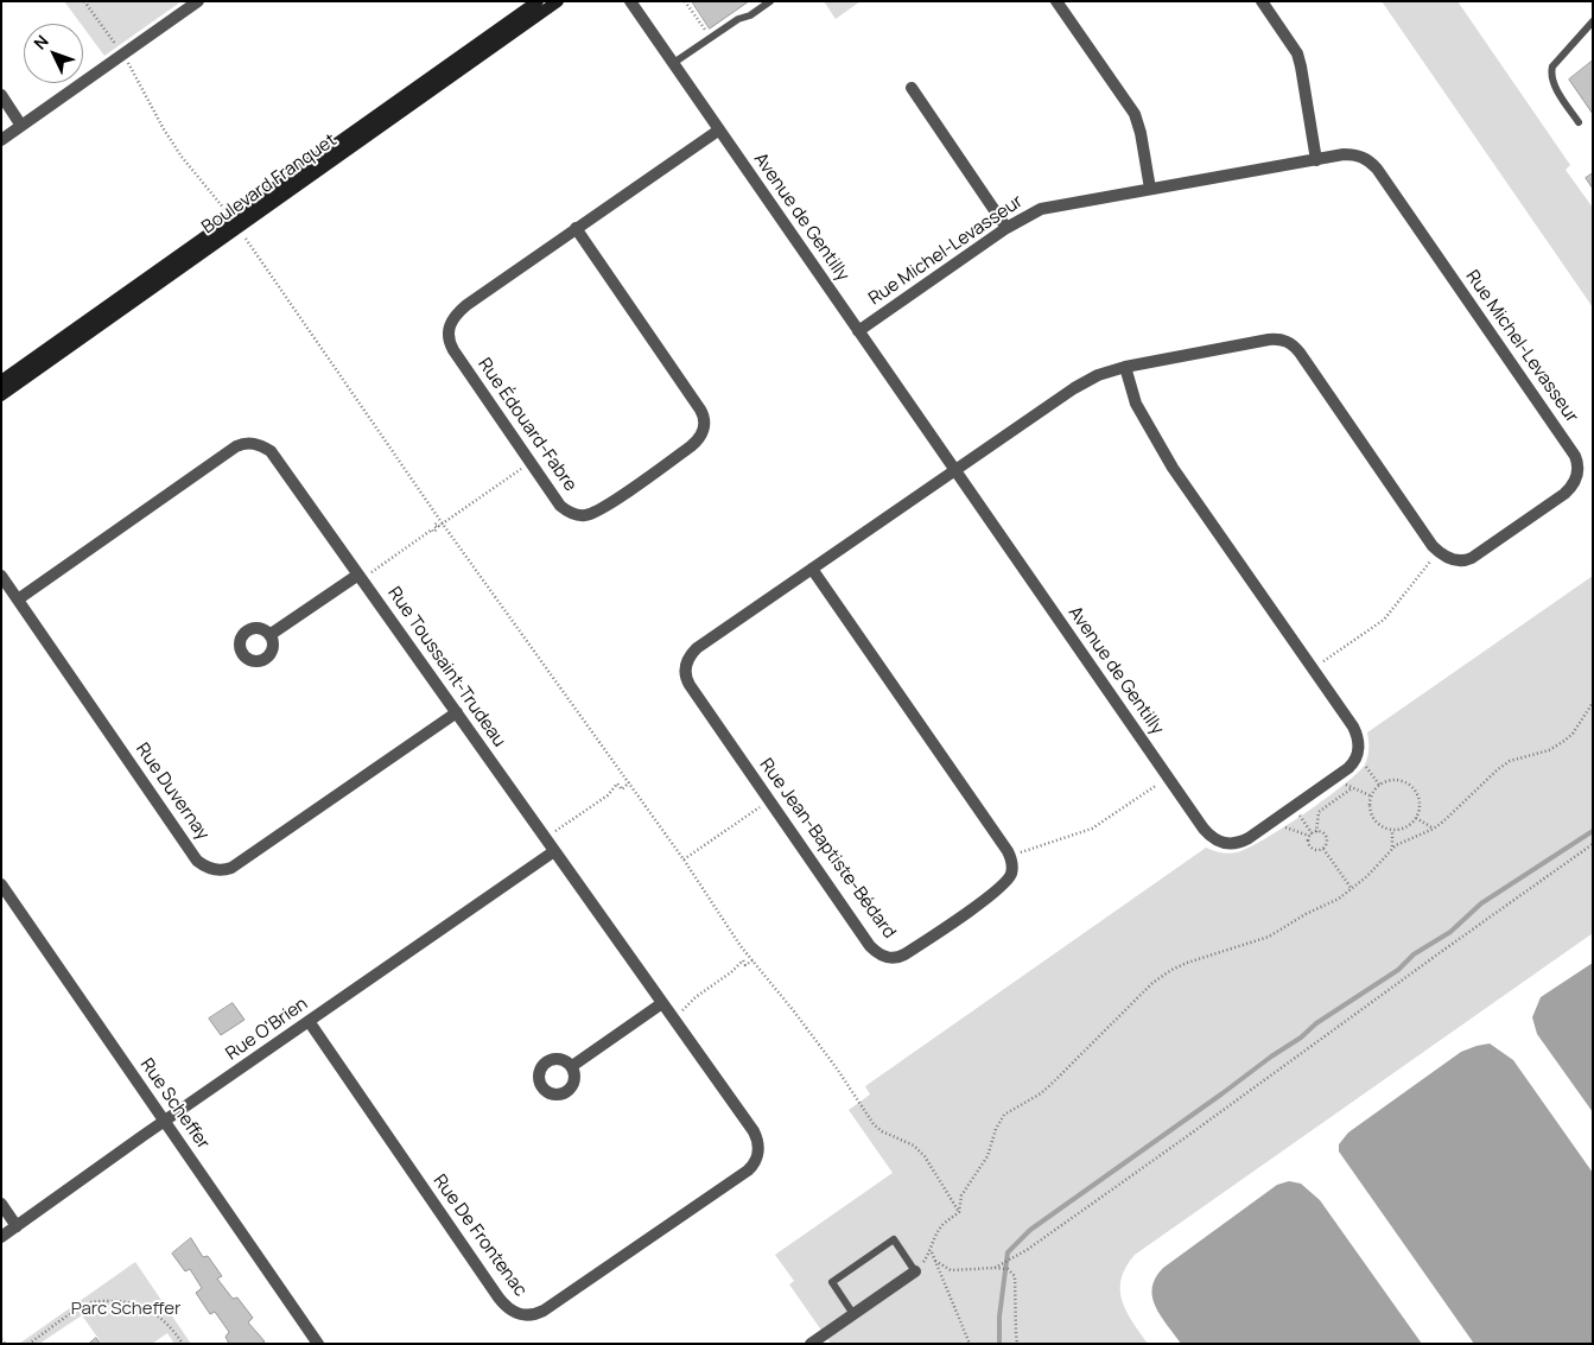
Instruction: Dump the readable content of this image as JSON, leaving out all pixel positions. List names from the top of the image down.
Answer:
{
  "streets": {
    "street": [
      "Boulevard Franquet",
      "Avenue de Gentilly",
      "Rue Michel-Levasseur",
      "Rue Édouard-Fabre",
      "Rue Toussaint-Trudeau",
      "Rue Duvernay",
      "Rue Jean-Baptiste-Bédard",
      "Rue O'Brien",
      "Rue Scheffer",
      "Rue De Frontenac"
    ]
  },
  "crossings": [
    ["Avenue de Gentilly", "Rue Michel-Levasseur"],
    ["Avenue de Gentilly", "Rue Édouard-Fabre"],
    ["Avenue de Gentilly", "Rue Jean-Baptiste-Bédard"],
    ["Rue Michel-Levasseur", "Rue Jean-Baptiste-Bédard"],
    ["Rue Toussaint-Trudeau", "Rue Duvernay"],
    ["Rue Toussaint-Trudeau", "Rue O'Brien"],
    ["Rue Toussaint-Trudeau", "Rue De Frontenac"],
    ["Rue O'Brien", "Rue Scheffer"],
    ["Rue O'Brien", "Rue De Frontenac"]
  ],
  "parks": ["Parc Scheffer"],
  "north": "top left"
}
